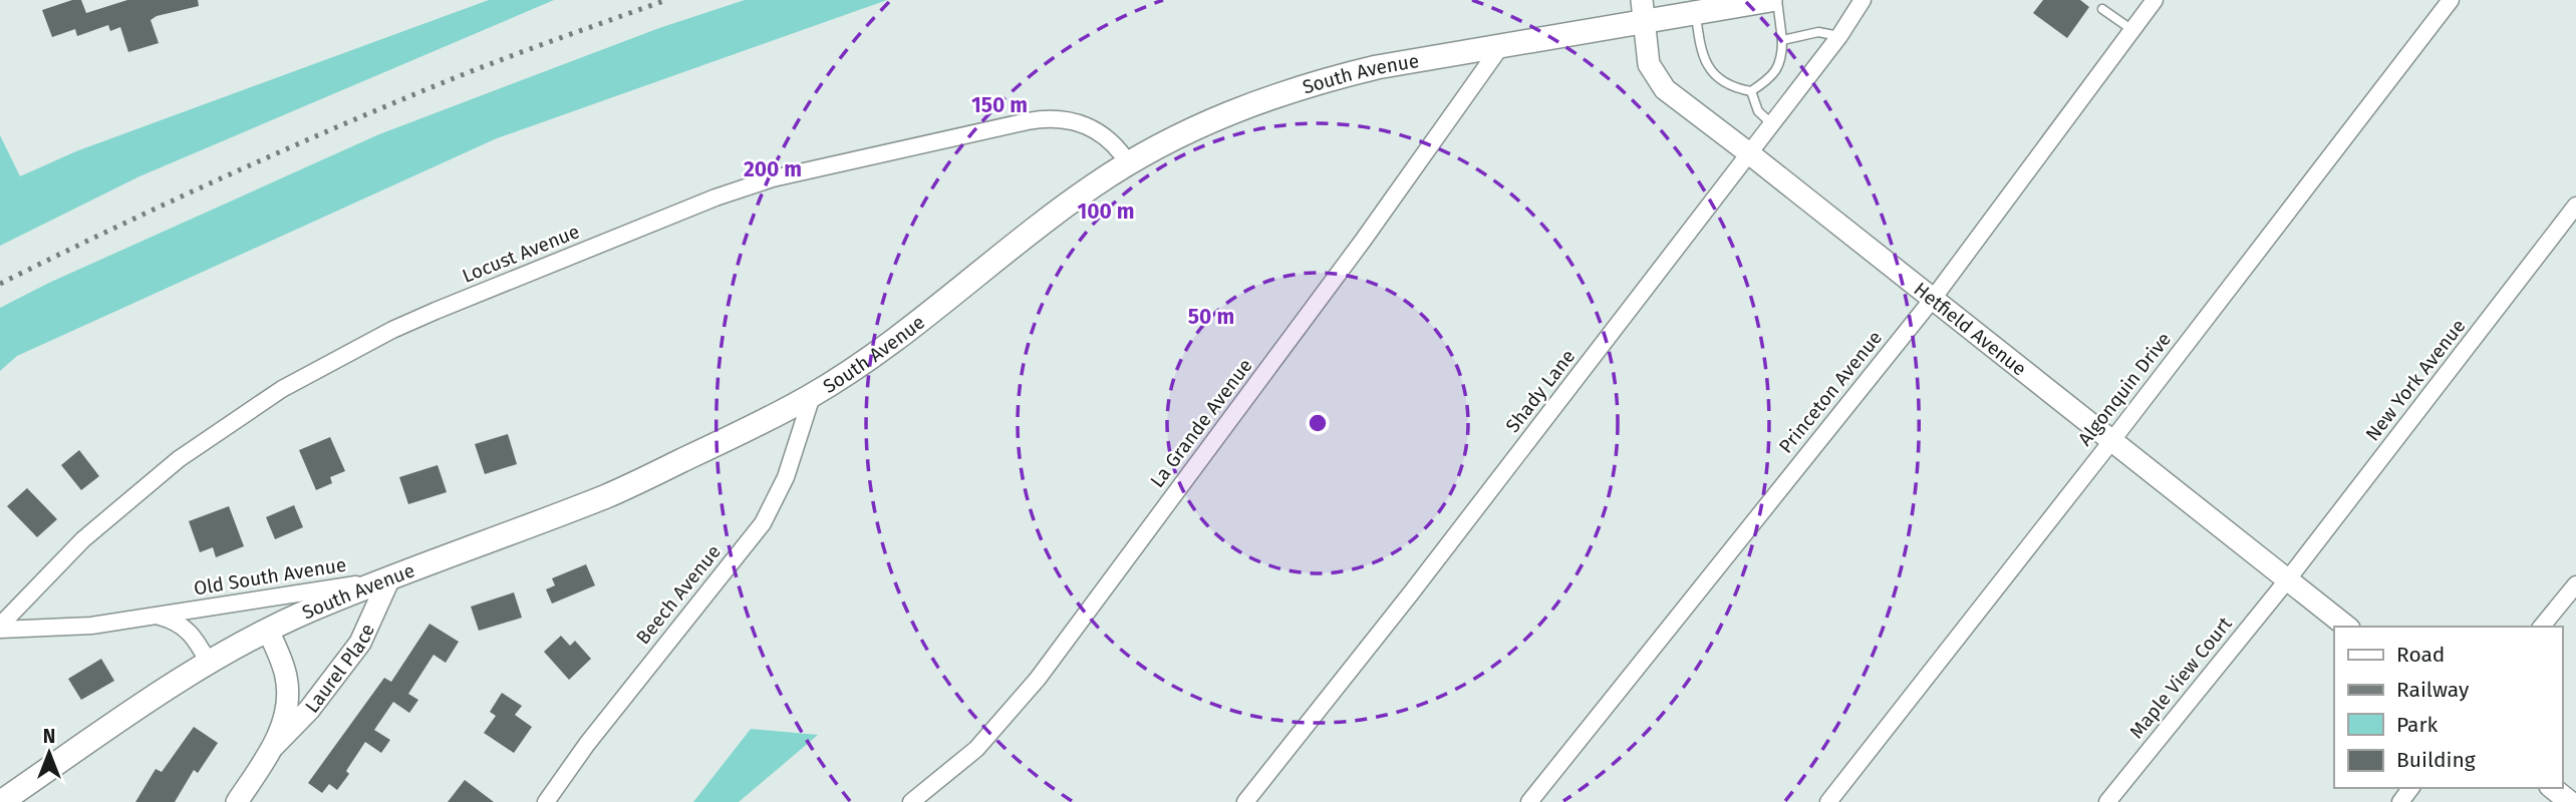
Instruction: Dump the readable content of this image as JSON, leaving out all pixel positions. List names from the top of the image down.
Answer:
{
  "streets": {
    "main road": ["South Avenue"],
    "street": [
      "Locust Avenue",
      "Hetfield Avenue",
      "New York Avenue",
      "Algonquin Drive",
      "Shady Lane",
      "Princeton Avenue",
      "La Grande Avenue",
      "Old South Avenue",
      "Beech Avenue",
      "Laurel Place",
      "Maple View Court"
    ]
  },
  "crossings": [
    ["South Avenue", "Locust Avenue"],
    ["South Avenue", "Hetfield Avenue"],
    ["South Avenue", "La Grande Avenue"],
    ["South Avenue", "Old South Avenue"],
    ["South Avenue", "Beech Avenue"],
    ["South Avenue", "Laurel Place"],
    ["Locust Avenue", "Old South Avenue"],
    ["Hetfield Avenue", "New York Avenue"],
    ["Hetfield Avenue", "Algonquin Drive"],
    ["Hetfield Avenue", "Shady Lane"],
    ["Hetfield Avenue", "Princeton Avenue"],
    ["Hetfield Avenue", "Maple View Court"],
    ["New York Avenue", "Maple View Court"],
    ["Old South Avenue", "Laurel Place"]
  ],
  "legend": [
    "Road",
    "Railway",
    "Park",
    "Building"
  ],
  "north": "top",
  "rings": [
    "150 m",
    "200 m",
    "100 m",
    "50 m"
  ]
}
